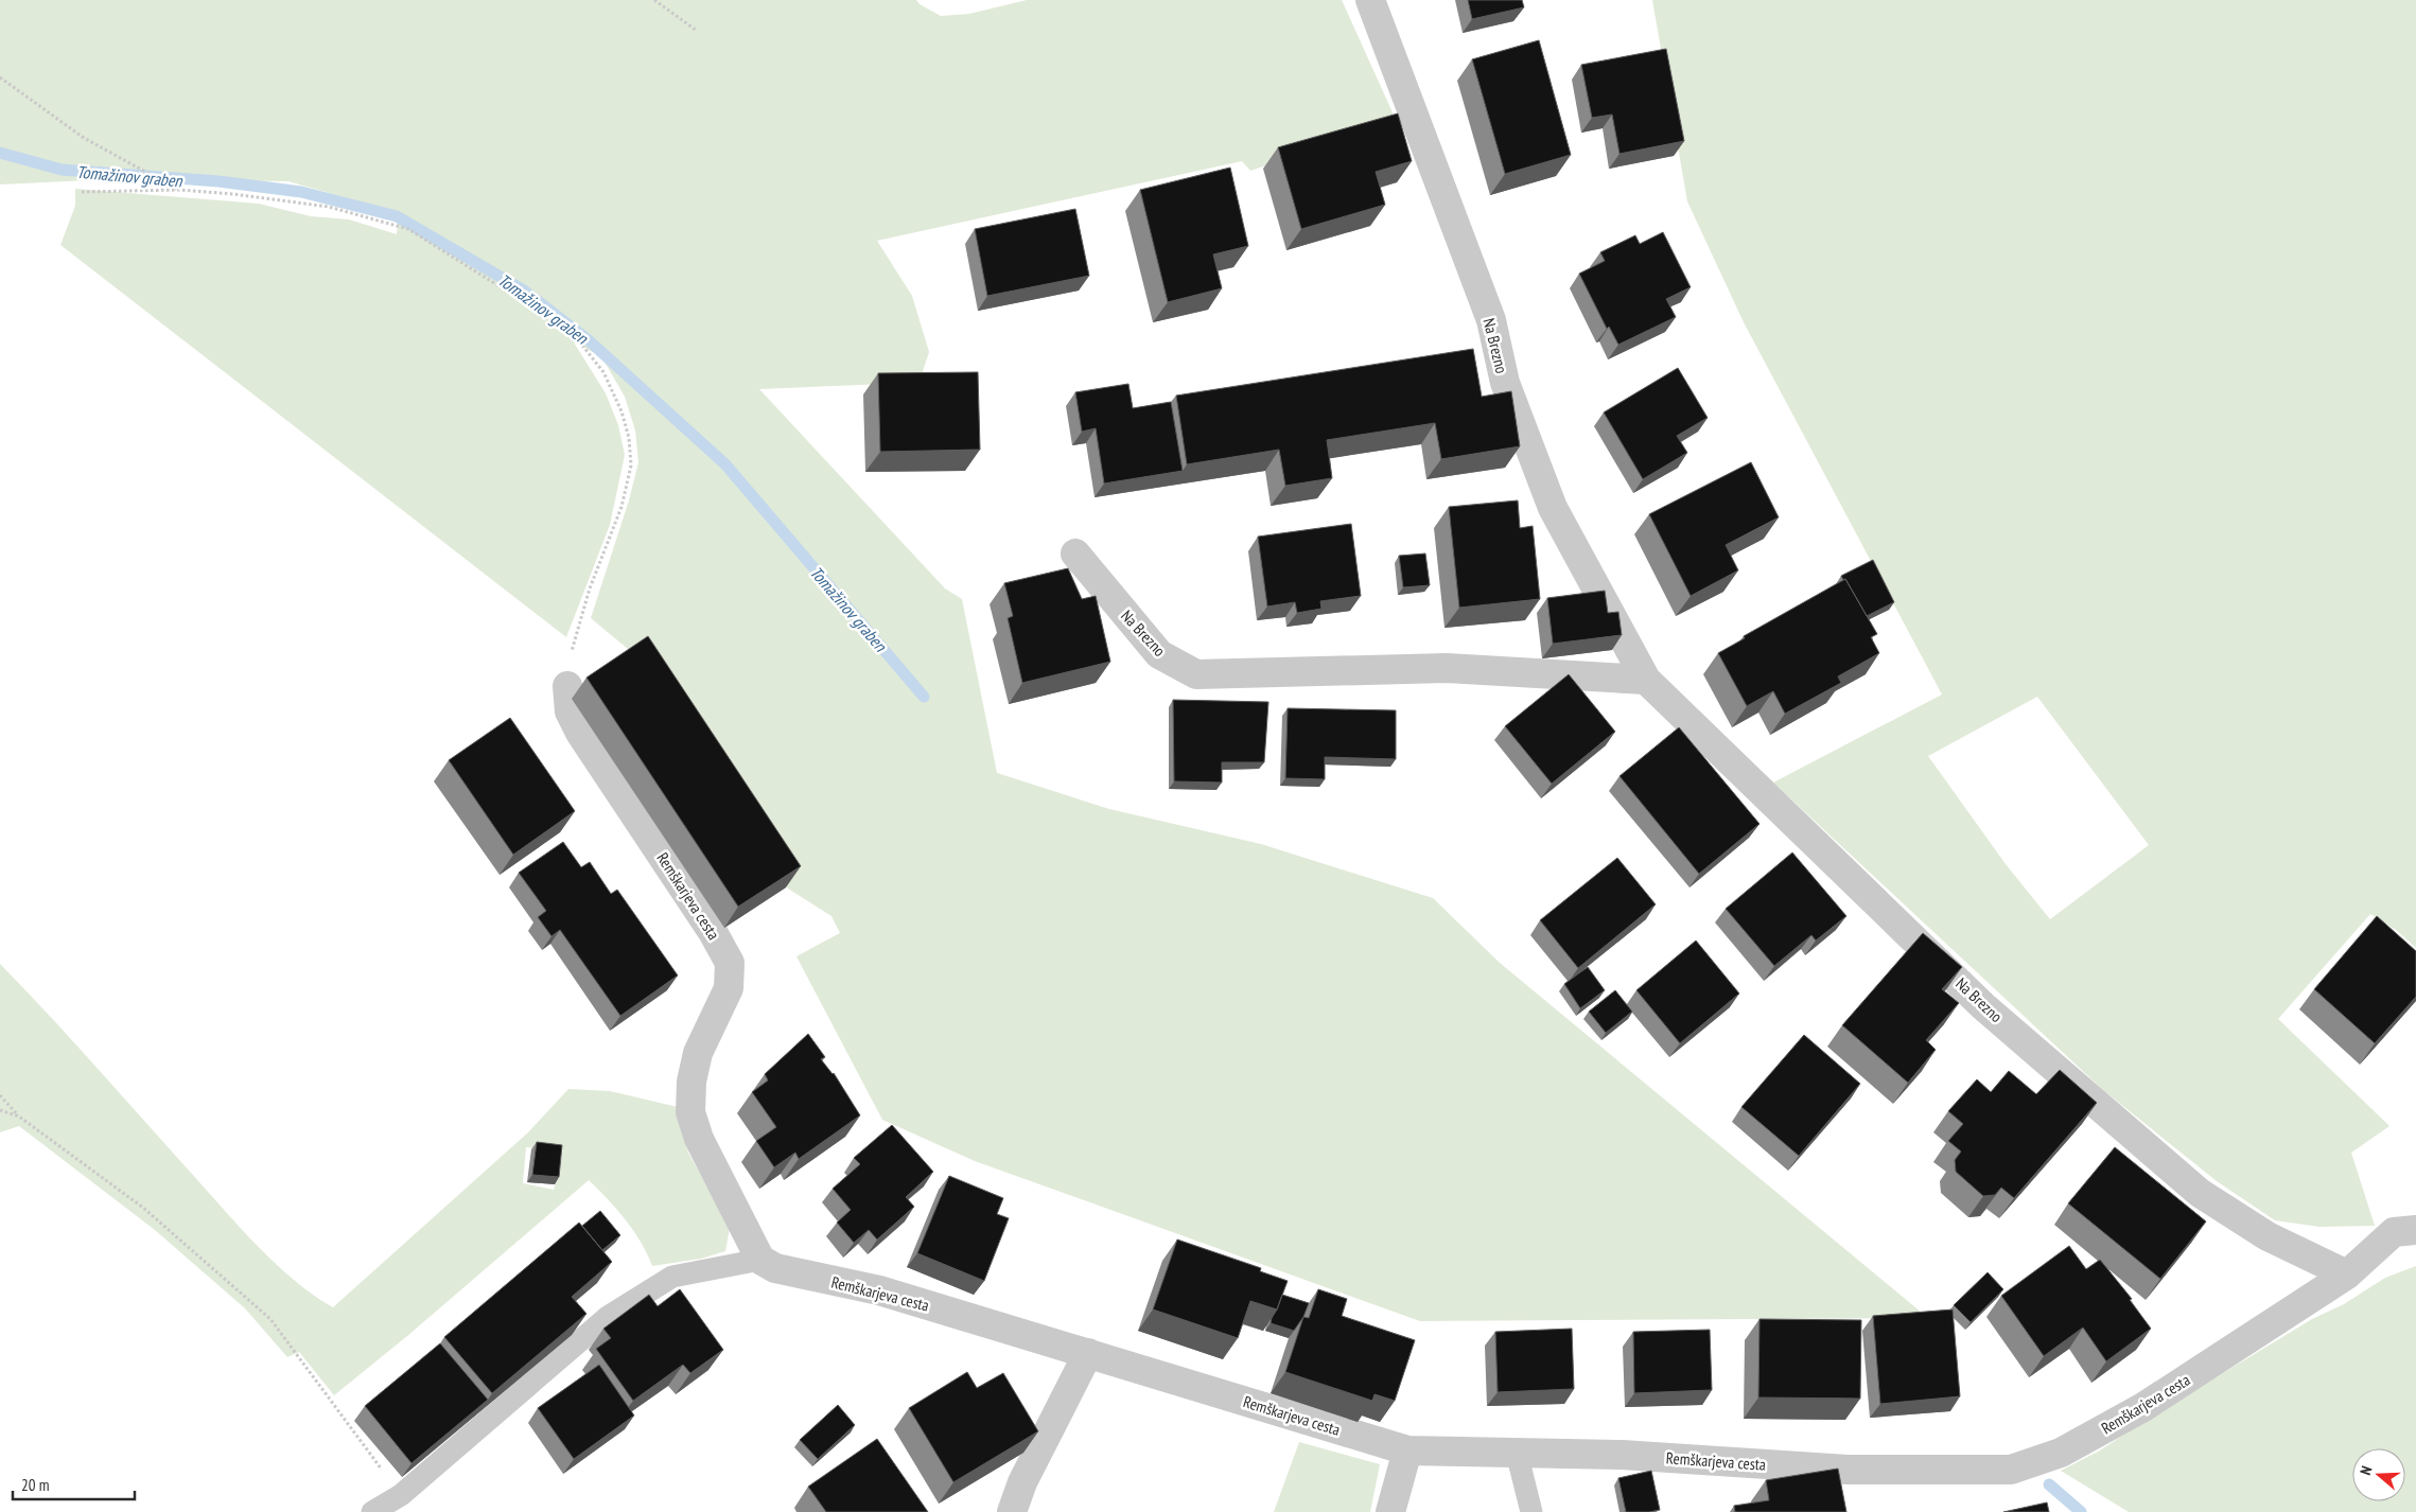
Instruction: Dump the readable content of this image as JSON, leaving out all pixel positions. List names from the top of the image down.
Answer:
{
  "streets": {
    "street": ["Na Brezno", "Remškarjeva cesta"]
  },
  "crossings": [
    ["Na Brezno", "Remškarjeva cesta"]
  ],
  "water": ["Tomažinov graben"],
  "scale_bar": "20 m",
  "north": "left"
}
